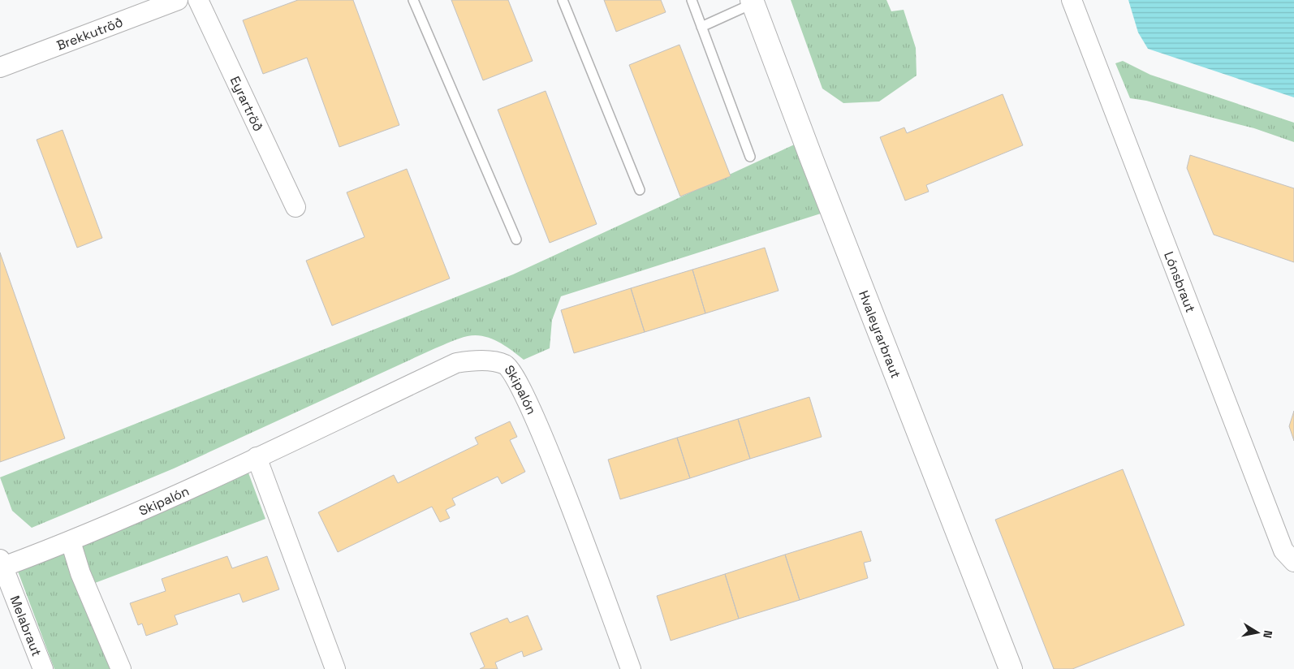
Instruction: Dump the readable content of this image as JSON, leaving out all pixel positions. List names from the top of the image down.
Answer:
{
  "streets": {
    "street": [
      "Brekkutröð",
      "Eyrartröð",
      "Lónsbraut",
      "Hvaleyrarbraut",
      "Skipalón",
      "Melabraut"
    ]
  },
  "crossings": [
    ["Skipalón", "Melabraut"]
  ],
  "north": "right"
}
